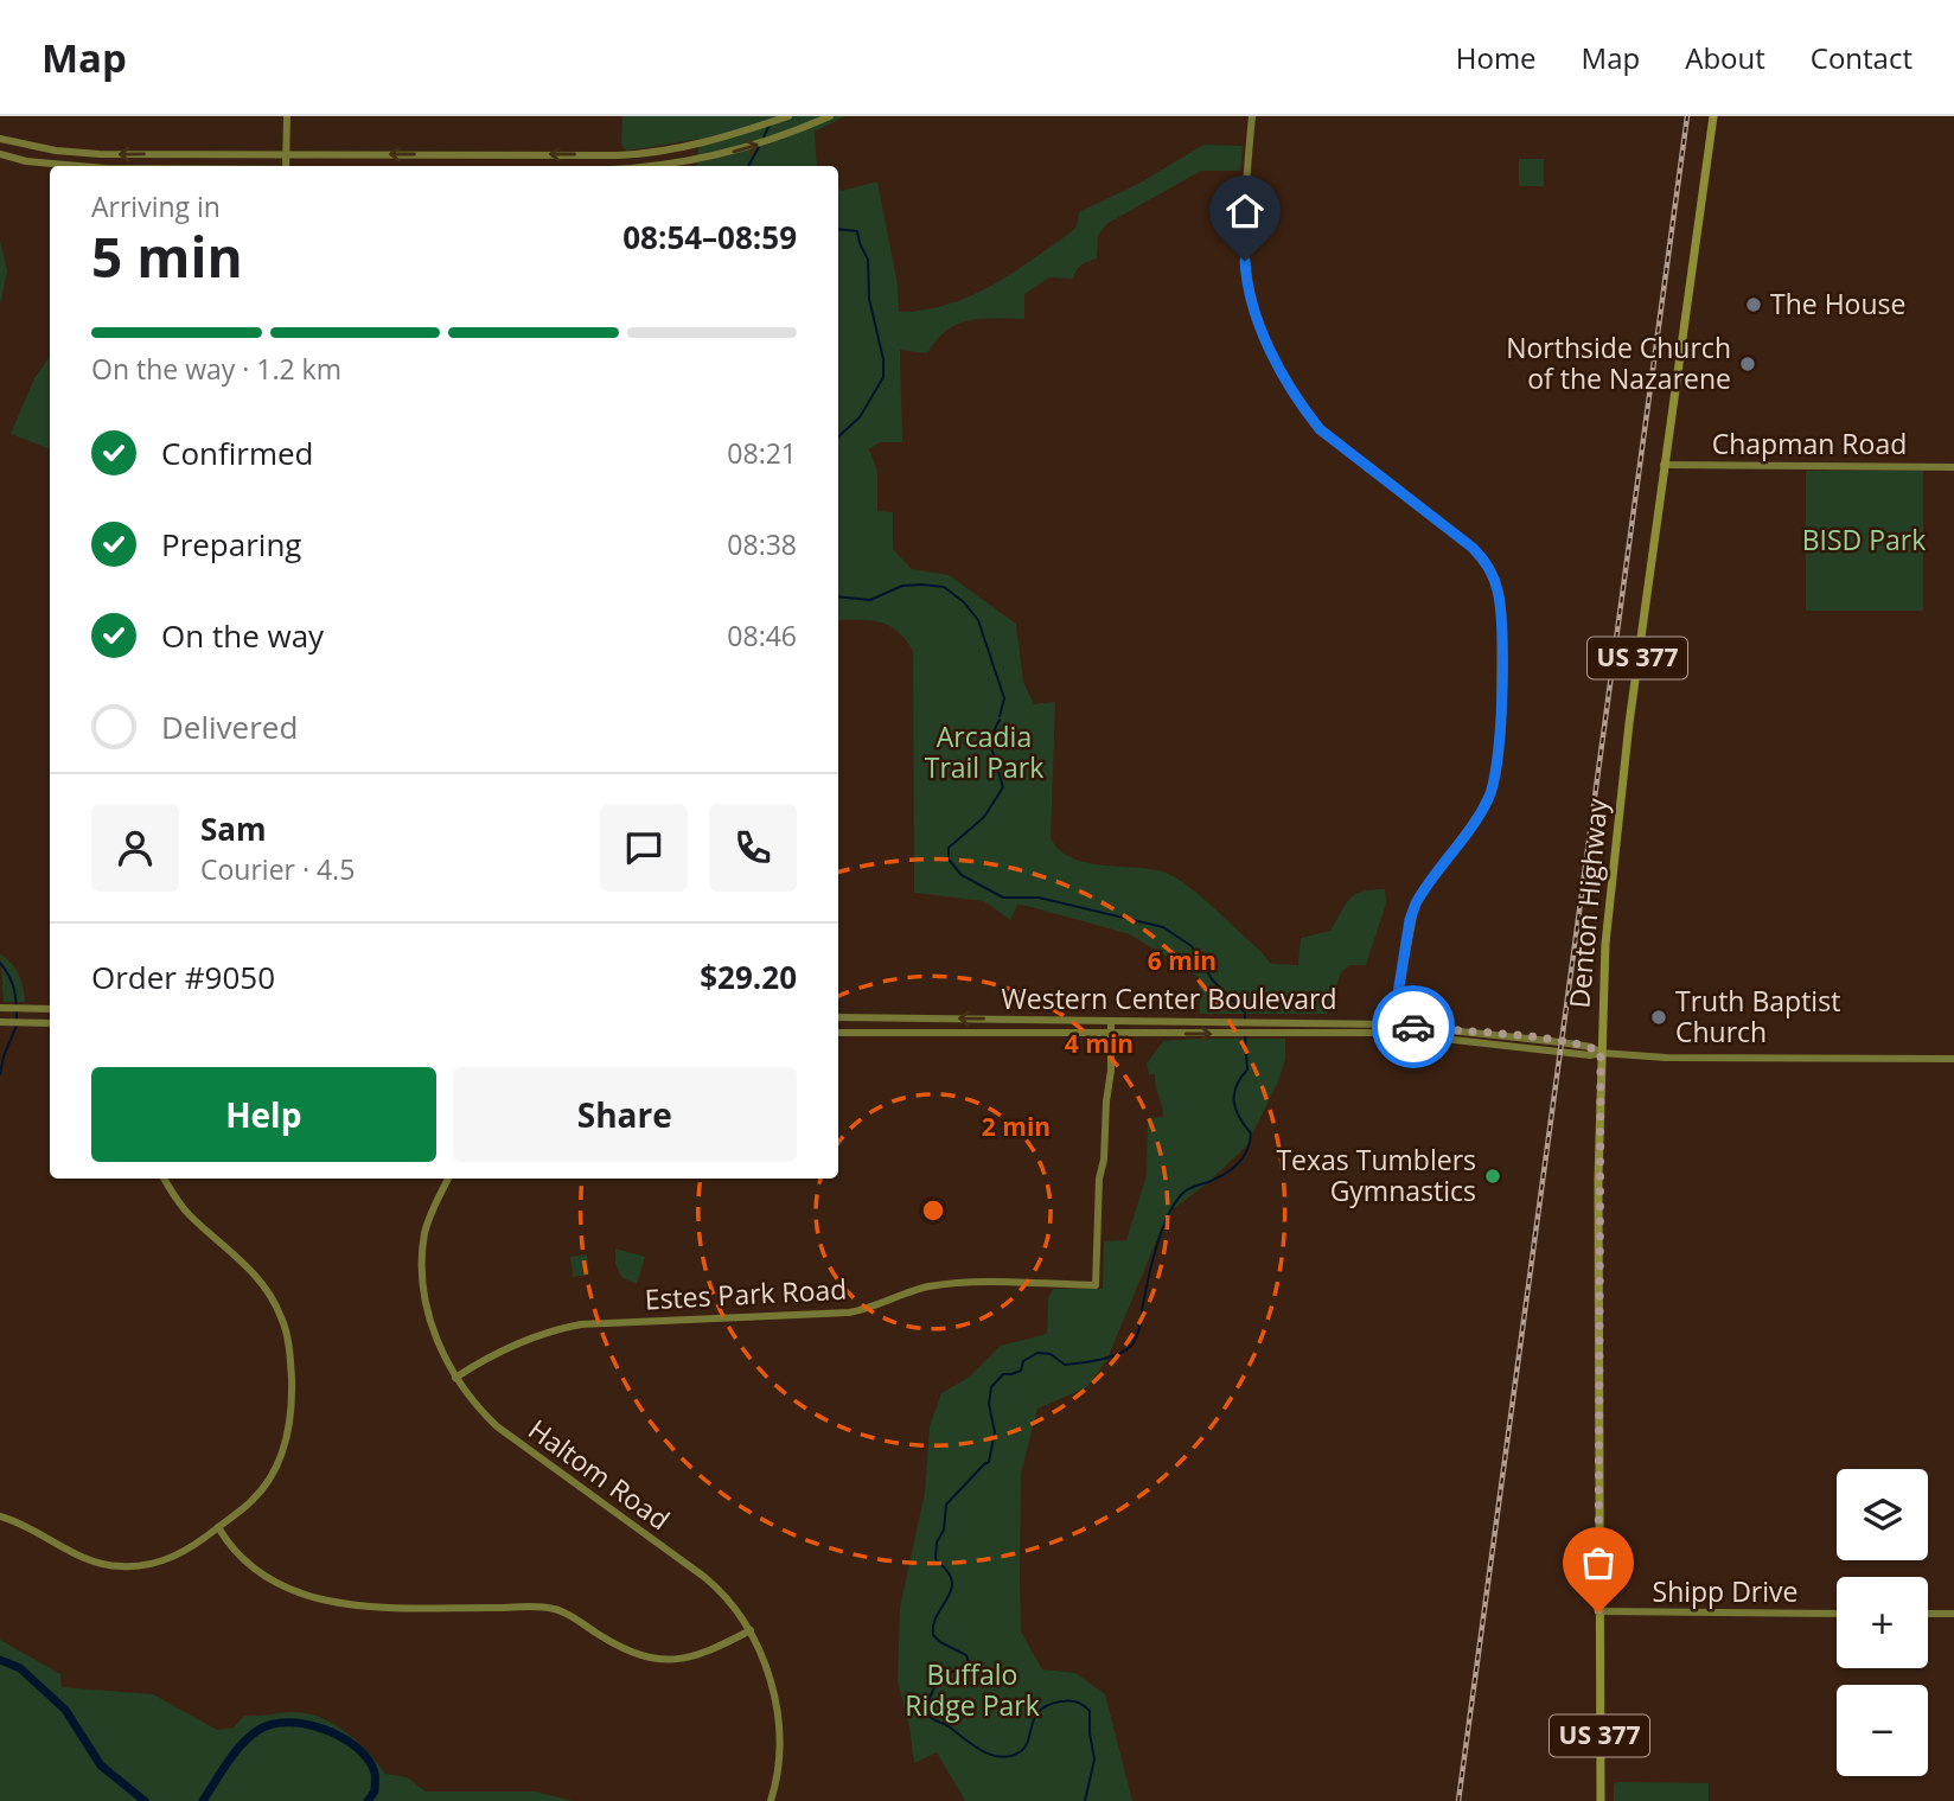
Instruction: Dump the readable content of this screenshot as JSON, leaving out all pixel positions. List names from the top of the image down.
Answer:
{
  "streets": {
    "main road": [
      "Chapman Road",
      "US 377",
      "Denton Highway",
      "Western Center Boulevard",
      "Estes Park Road",
      "Haltom Road",
      "Shipp Drive"
    ]
  },
  "crossings": [
    ["Chapman Road", "Denton Highway"],
    ["Denton Highway", "Western Center Boulevard"],
    ["Denton Highway", "Shipp Drive"],
    ["Western Center Boulevard", "Estes Park Road"],
    ["Estes Park Road", "Haltom Road"]
  ],
  "parks": ["BISD Park", "Arcadia Trail Park", "Buffalo Ridge Park"],
  "places": [
    "The House",
    "Northside Church of the Nazarene",
    "Truth Baptist Church",
    "Texas Tumblers Gymnastics"
  ],
  "page": {
    "header": "Map",
    "nav": [
      "Home",
      "Map",
      "About",
      "Contact"
    ],
    "heading": ["5 min", "Arriving in", "08:54–08:59"],
    "panel": [
      "Sam",
      "Courier · 4.5",
      "Order #9050",
      "$29.20"
    ],
    "bar": "On the way · 1.2 km",
    "list": [
      ["Confirmed", "08:21"],
      ["Preparing", "08:38"],
      ["On the way", "08:46"],
      "Delivered"
    ],
    "buttons": ["Help", "Share"],
    "map_buttons": ["+", "−"]
  },
  "rings": ["6 min", "4 min", "2 min"]
}
